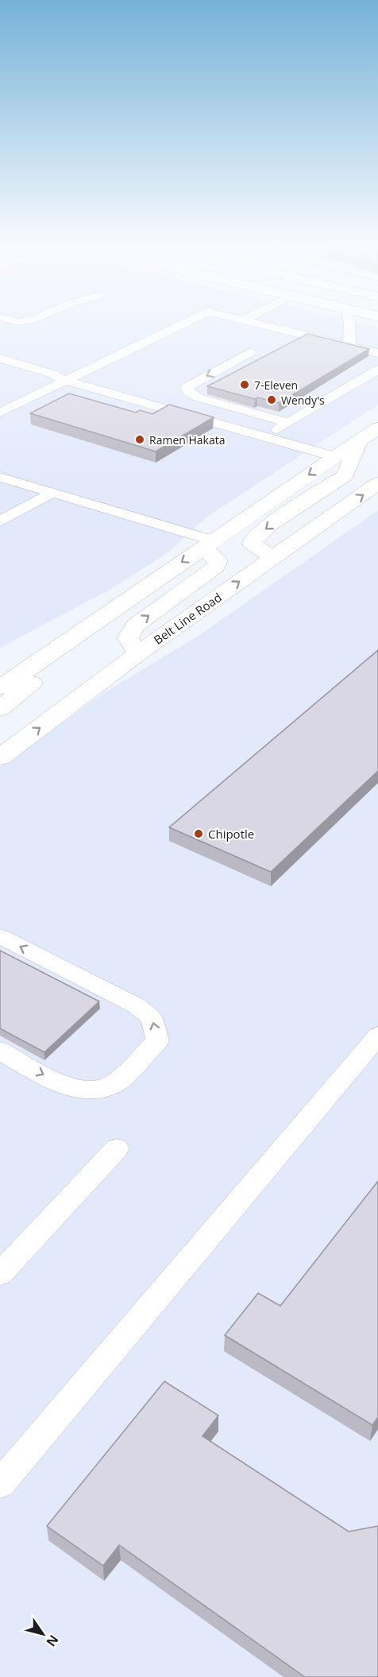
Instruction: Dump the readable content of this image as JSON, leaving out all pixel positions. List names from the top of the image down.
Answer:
{
  "streets": {
    "main road": ["Belt Line Road"]
  },
  "places": [
    "7-Eleven",
    "Wendy's",
    "Ramen Hakata",
    "Chipotle"
  ],
  "north": "bottom right"
}
